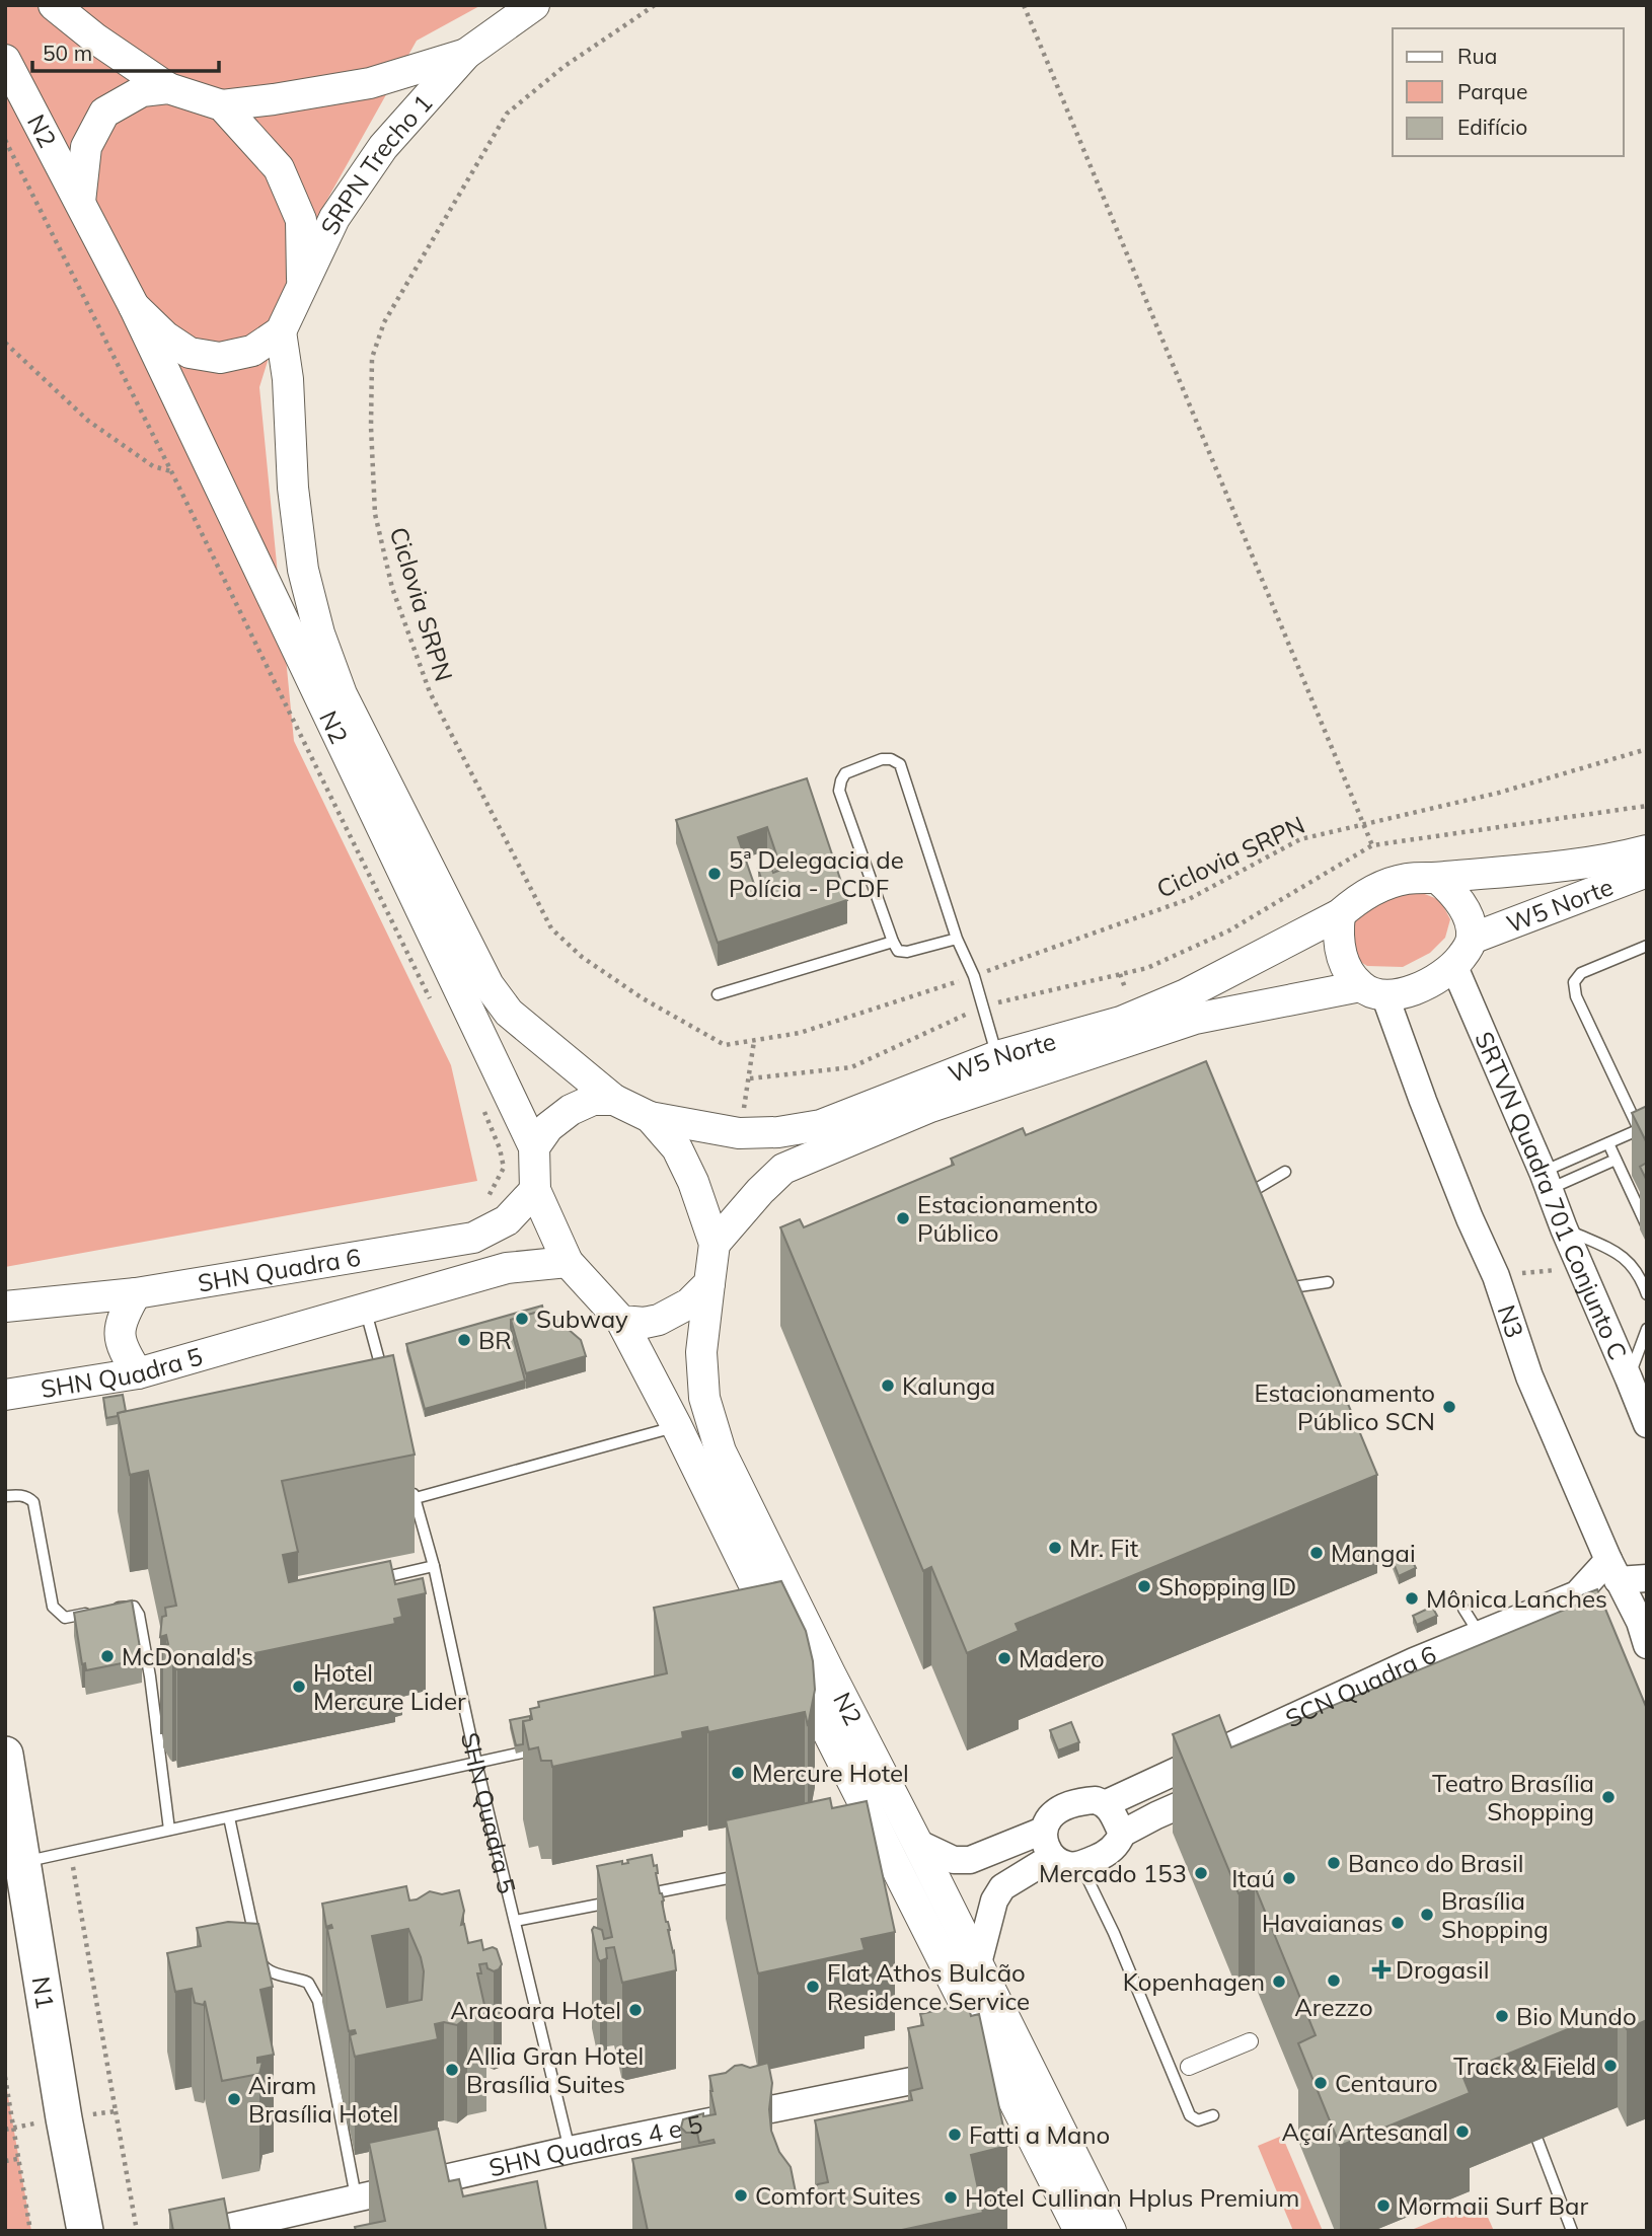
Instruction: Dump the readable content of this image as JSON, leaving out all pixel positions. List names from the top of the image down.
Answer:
{
  "streets": {
    "highway": ["N1"],
    "main road": [
      "N2",
      "SRPN Trecho 1",
      "W5 Norte",
      "SHN Quadra 6",
      "SHN Quadra 5"
    ],
    "street": [
      "SRTVN Quadra 701 Conjunto C",
      "N3",
      "SCN Quadra 6",
      "SHN Quadras 4 e 5"
    ],
    "path": ["Ciclovia SRPN"]
  },
  "crossings": [
    ["N2", "SRPN Trecho 1"],
    ["N2", "W5 Norte"],
    ["N2", "SHN Quadra 6"],
    ["N2", "SHN Quadra 5"],
    ["N2", "SHN Quadras 4 e 5"],
    ["W5 Norte", "SRTVN Quadra 701 Conjunto C"],
    ["W5 Norte", "SHN Quadra 6"],
    ["W5 Norte", "N3"],
    ["W5 Norte", "SHN Quadra 5"],
    ["SRTVN Quadra 701 Conjunto C", "N3"],
    ["SHN Quadra 6", "SHN Quadra 5"],
    ["N3", "SCN Quadra 6"],
    ["SHN Quadra 5", "SHN Quadras 4 e 5"]
  ],
  "places": {
    "other": [
      "5ª Delegacia de Polícia - PCDF",
      "Estacionamento Público",
      "Subway",
      "BR",
      "Kalunga",
      "Estacionamento Público SCN",
      "Mr. Fit",
      "Mangai",
      "Shopping ID",
      "Mônica Lanches",
      "McDonald's",
      "Madero",
      "Hotel Mercure Lider",
      "Mercure Hotel",
      "Teatro Brasília Shopping",
      "Banco do Brasil",
      "Mercado 153",
      "Itaú",
      "Brasília Shopping",
      "Havaianas",
      "Arezzo",
      "Kopenhagen",
      "Flat Athos Bulcão Residence Service",
      "Aracoara Hotel",
      "Bio Mundo",
      "Track & Field",
      "Allia Gran Hotel Brasília Suites",
      "Centauro",
      "Airam Brasília Hotel",
      "Açaí Artesanal",
      "Fatti a Mano",
      "Comfort Suites",
      "Hotel Cullinan Hplus Premium",
      "Mormaii Surf Bar"
    ],
    "health": ["Drogasil"]
  },
  "legend": ["Rua", "Parque", "Edifício"],
  "scale_bar": "50 m"
}
